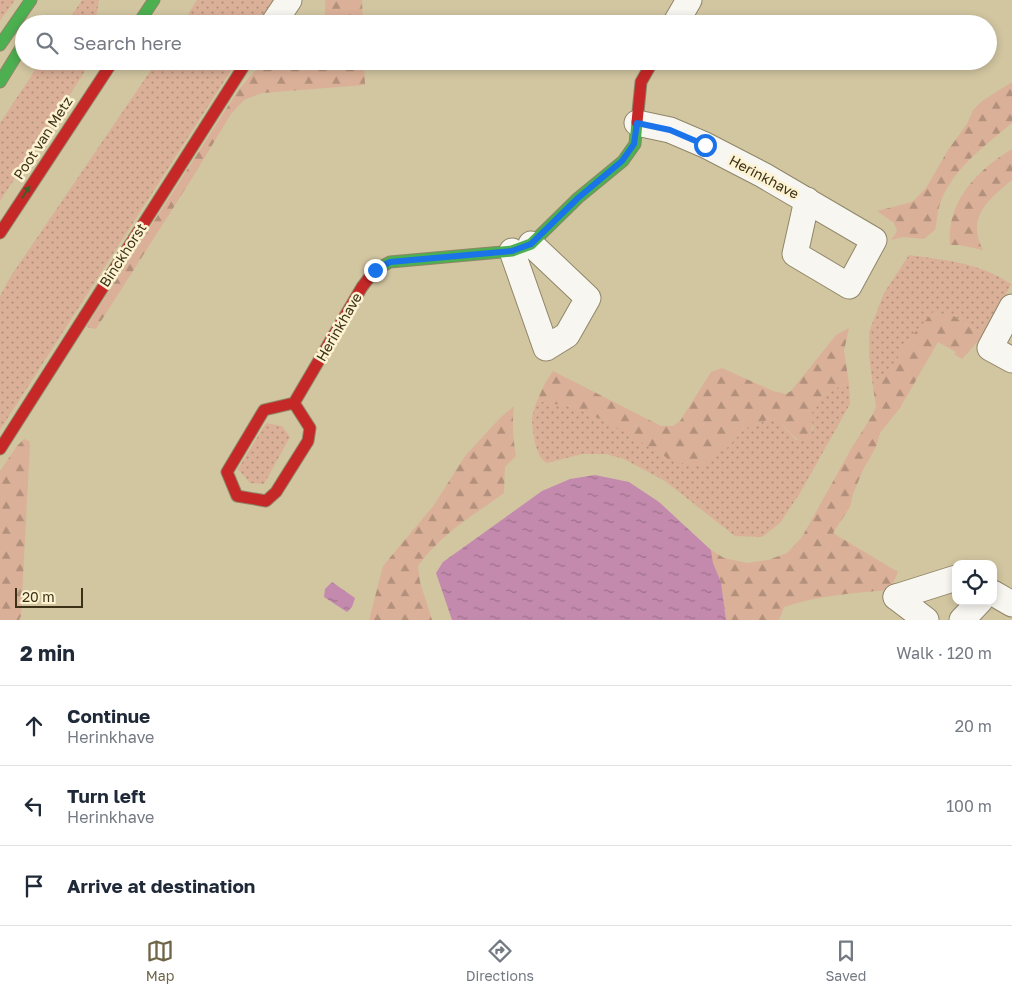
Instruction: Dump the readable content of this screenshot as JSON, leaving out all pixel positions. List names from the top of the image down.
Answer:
{
  "streets": {
    "main road": ["Poot van Metz", "Herinkhave", "Binckhorst"]
  },
  "one_way": ["Poot van Metz"],
  "scale_bar": "20 m",
  "page": {
    "search": "Search here",
    "scale": "20 m",
    "heading": ["2 min", "Walk · 120 m"],
    "list": [
      ["Continue", "Herinkhave", "20 m"],
      ["Turn left", "Herinkhave", "100 m"],
      "Arrive at destination"
    ],
    "nav": ["Map", "Directions", "Saved"]
  }
}
